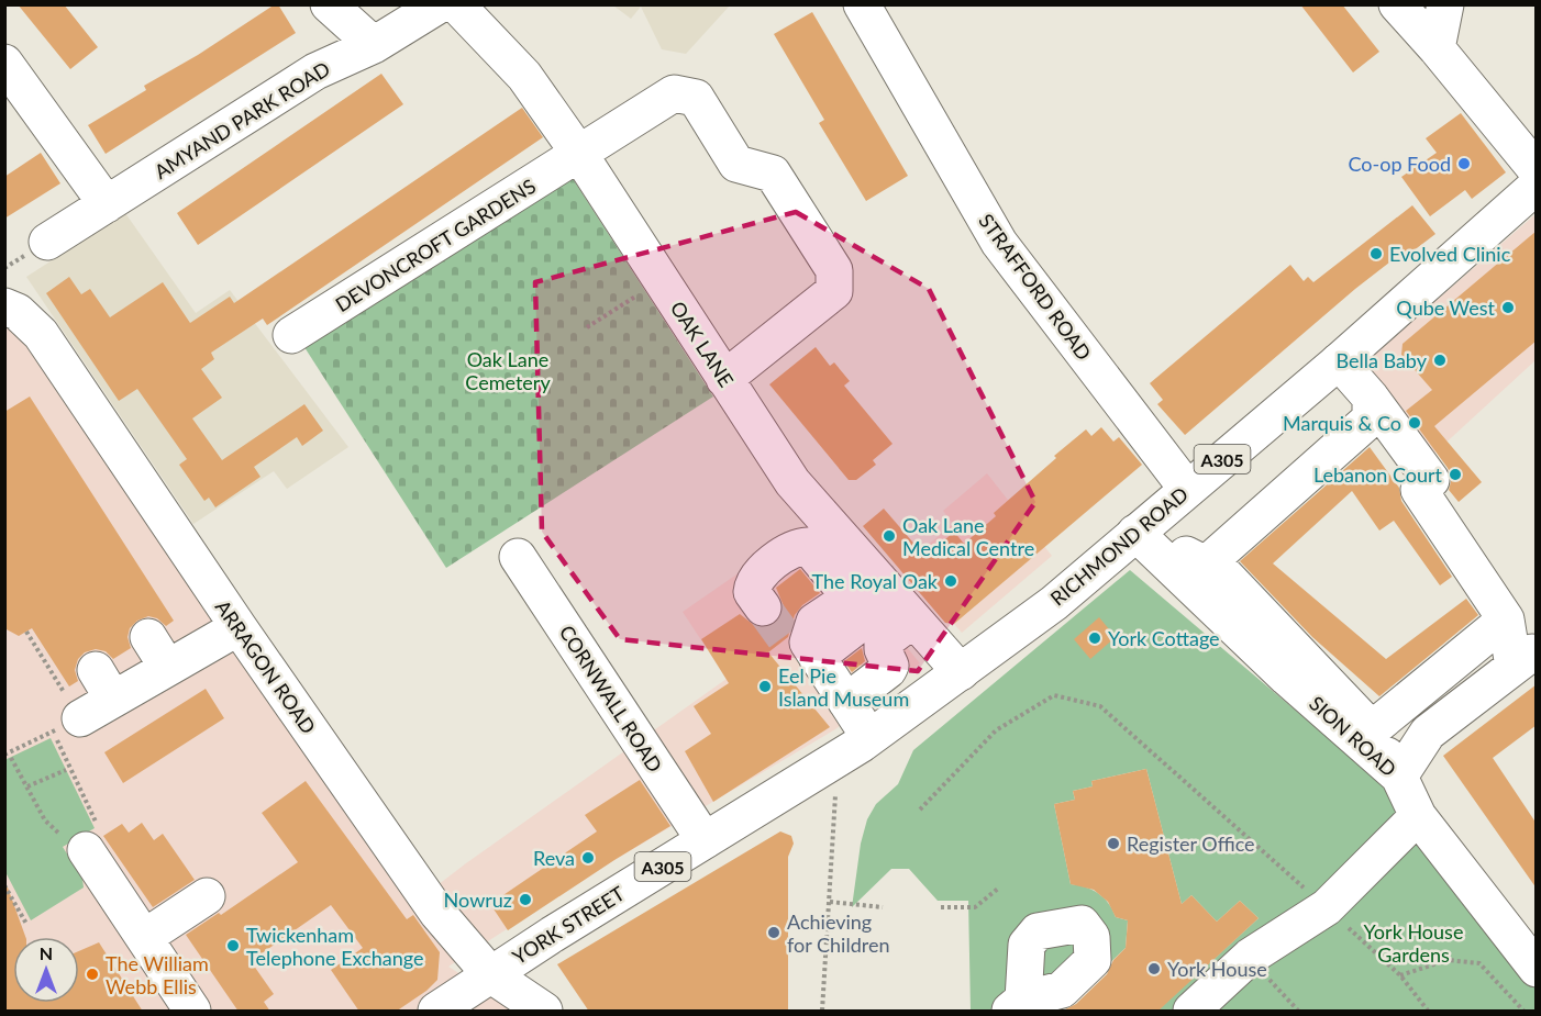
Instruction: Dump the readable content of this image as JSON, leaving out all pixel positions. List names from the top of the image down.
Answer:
{
  "streets": {
    "street": [
      "AMYAND PARK ROAD",
      "DEVONCROFT GARDENS",
      "STRAFFORD ROAD",
      "OAK LANE",
      "A305",
      "RICHMOND ROAD",
      "ARRAGON ROAD",
      "CORNWALL ROAD",
      "SION ROAD",
      "YORK STREET"
    ]
  },
  "crossings": [
    ["DEVONCROFT GARDENS", "OAK LANE"],
    ["STRAFFORD ROAD", "RICHMOND ROAD"],
    ["OAK LANE", "RICHMOND ROAD"],
    ["RICHMOND ROAD", "SION ROAD"],
    ["RICHMOND ROAD", "YORK STREET"],
    ["ARRAGON ROAD", "YORK STREET"],
    ["CORNWALL ROAD", "YORK STREET"]
  ],
  "parks": ["Oak Lane Cemetery", "York House Gardens"],
  "places": [
    "Co-op Food",
    "Evolved Clinic",
    "Qube West",
    "Bella Baby",
    "Marquis & Co",
    "Lebanon Court",
    "Oak Lane Medical Centre",
    "The Royal Oak",
    "York Cottage",
    "Eel Pie Island Museum",
    "Register Office",
    "Reva",
    "Nowruz",
    "Achieving for Children",
    "Twickenham Telephone Exchange",
    "York House",
    "The William Webb Ellis"
  ],
  "north": "top"
}
